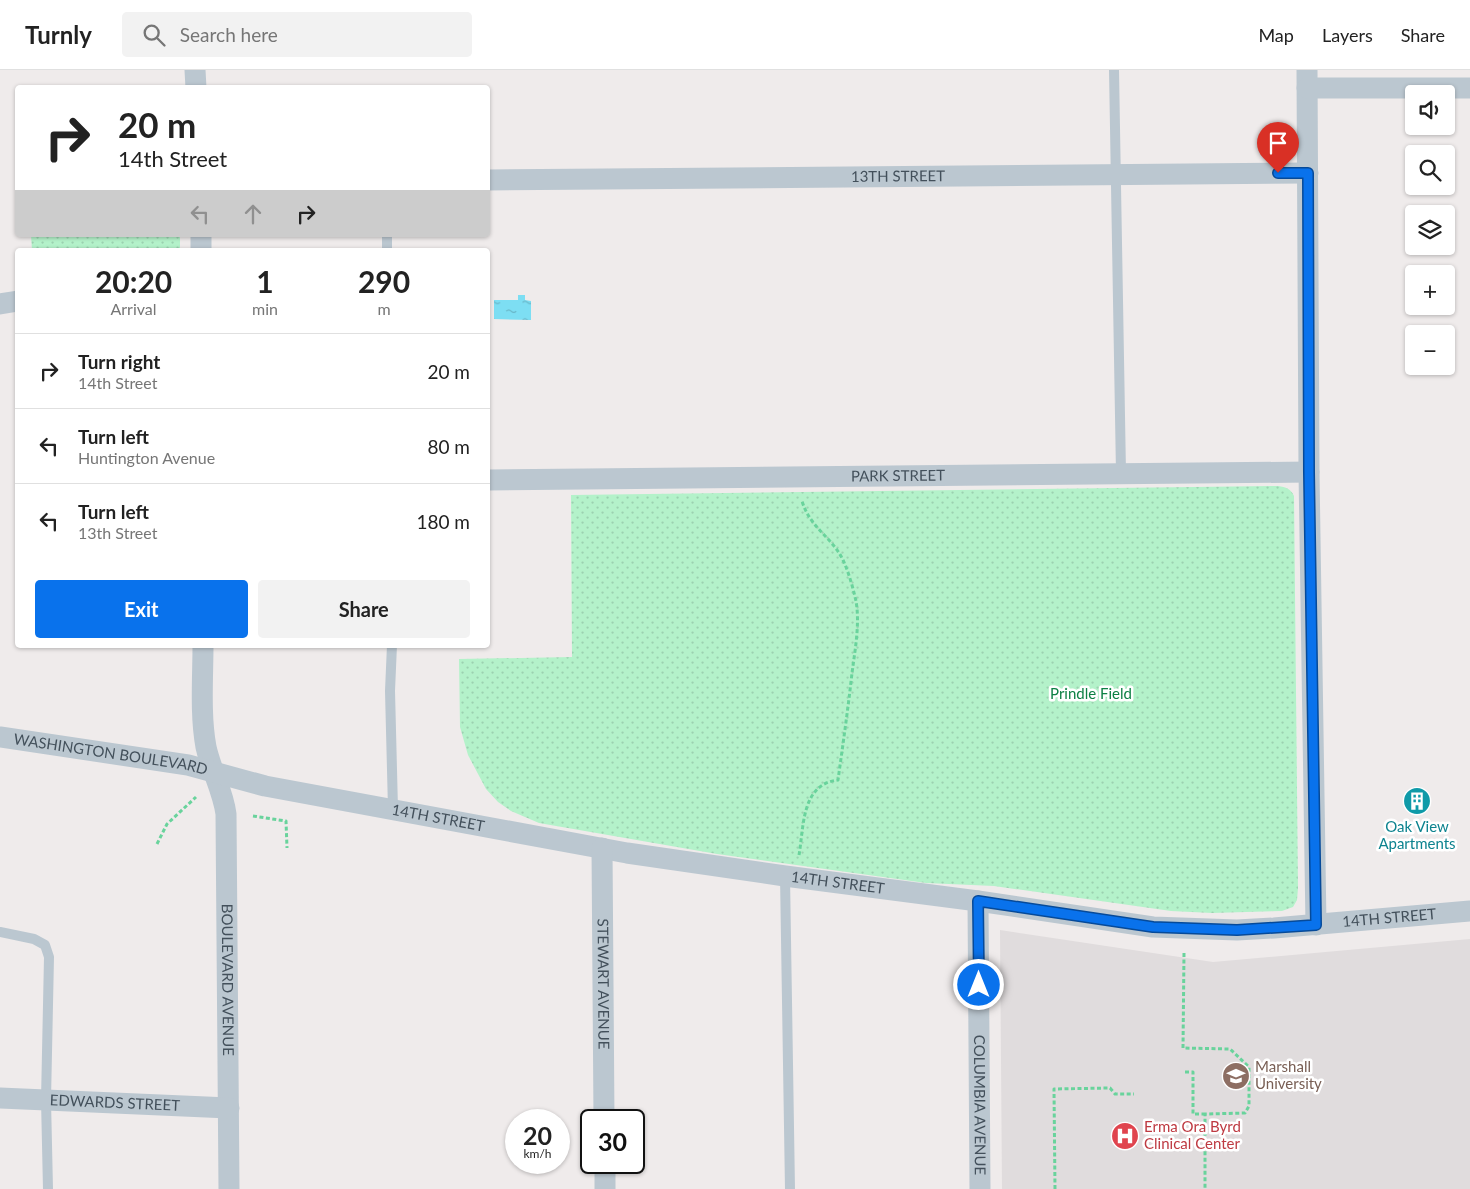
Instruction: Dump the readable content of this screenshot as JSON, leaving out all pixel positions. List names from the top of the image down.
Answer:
{
  "streets": {
    "street": [
      "13TH STREET",
      "PARK STREET",
      "WASHINGTON BOULEVARD",
      "14TH STREET",
      "BOULEVARD AVENUE",
      "STEWART AVENUE",
      "EDWARDS STREET",
      "COLUMBIA AVENUE"
    ]
  },
  "crossings": [
    ["WASHINGTON BOULEVARD", "14TH STREET"],
    ["WASHINGTON BOULEVARD", "BOULEVARD AVENUE"],
    ["14TH STREET", "BOULEVARD AVENUE"],
    ["14TH STREET", "STEWART AVENUE"],
    ["14TH STREET", "COLUMBIA AVENUE"],
    ["BOULEVARD AVENUE", "EDWARDS STREET"]
  ],
  "parks": ["Prindle Field"],
  "places": {
    "building": ["Oak View Apartments"],
    "school or university": ["Marshall University"],
    "hospital": ["Erma Ora Byrd Clinical Center"]
  },
  "page": {
    "header": "Turnly",
    "search": "Search here",
    "nav": ["Map", "Layers", "Share"],
    "map_buttons": ["+", "−"],
    "turn": ["20 m", "14th Street"],
    "eta": [
      "20:20",
      "Arrival",
      "1",
      "min",
      "290",
      "m"
    ],
    "list": [
      {
        "name": "Turn right",
        "note": "14th Street",
        "value": "20 m"
      },
      {
        "name": "Turn left",
        "note": "Huntington Avenue",
        "value": "80 m"
      },
      {
        "name": "Turn left",
        "note": "13th Street",
        "value": "180 m"
      }
    ],
    "buttons": ["Exit", "Share"],
    "speed": "20 km/h",
    "limit": "30"
  }
}
